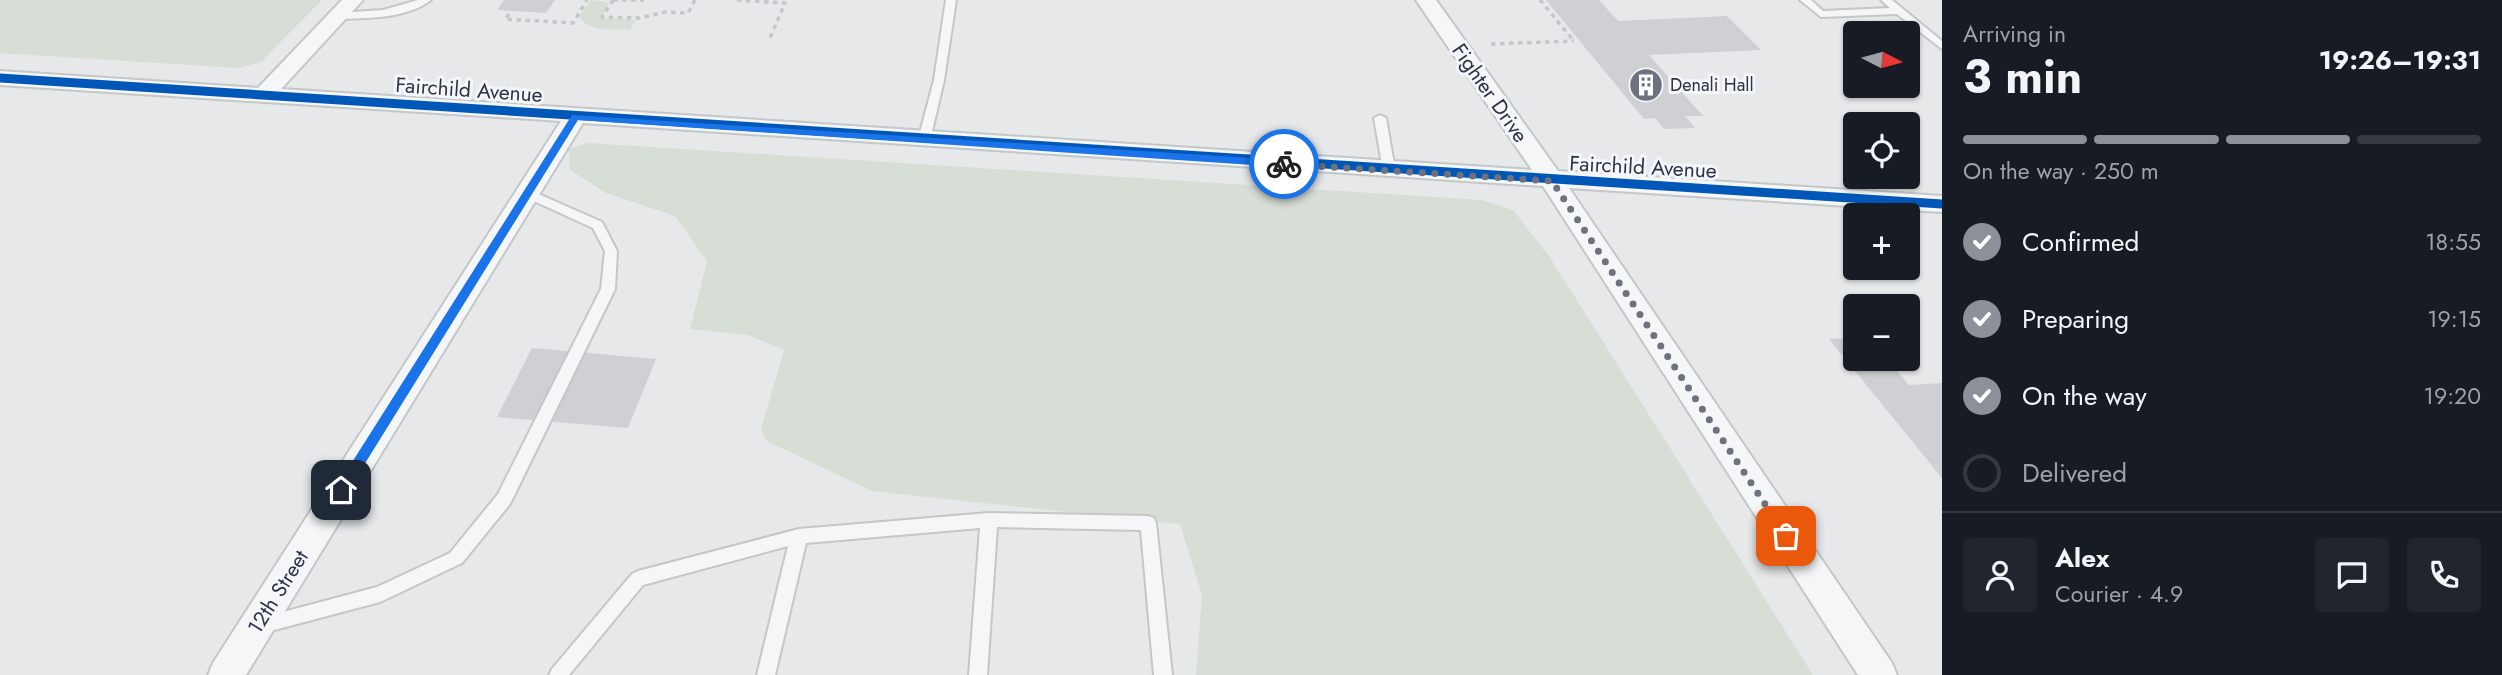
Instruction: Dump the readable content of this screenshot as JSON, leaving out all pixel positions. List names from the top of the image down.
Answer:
{
  "streets": {
    "street": ["Fairchild Avenue", "Fighter Drive", "12th Street"]
  },
  "crossings": [
    ["Fairchild Avenue", "Fighter Drive"],
    ["Fairchild Avenue", "12th Street"]
  ],
  "places": {
    "building": ["Denali Hall"]
  },
  "north": "right",
  "page": {
    "heading": ["3 min", "Arriving in", "19:26–19:31"],
    "panel": ["Alex", "Courier · 4.9"],
    "map_buttons": ["+", "−"],
    "bar": "On the way · 250 m",
    "list": [
      ["Confirmed", "18:55"],
      ["Preparing", "19:15"],
      ["On the way", "19:20"],
      "Delivered"
    ]
  }
}
